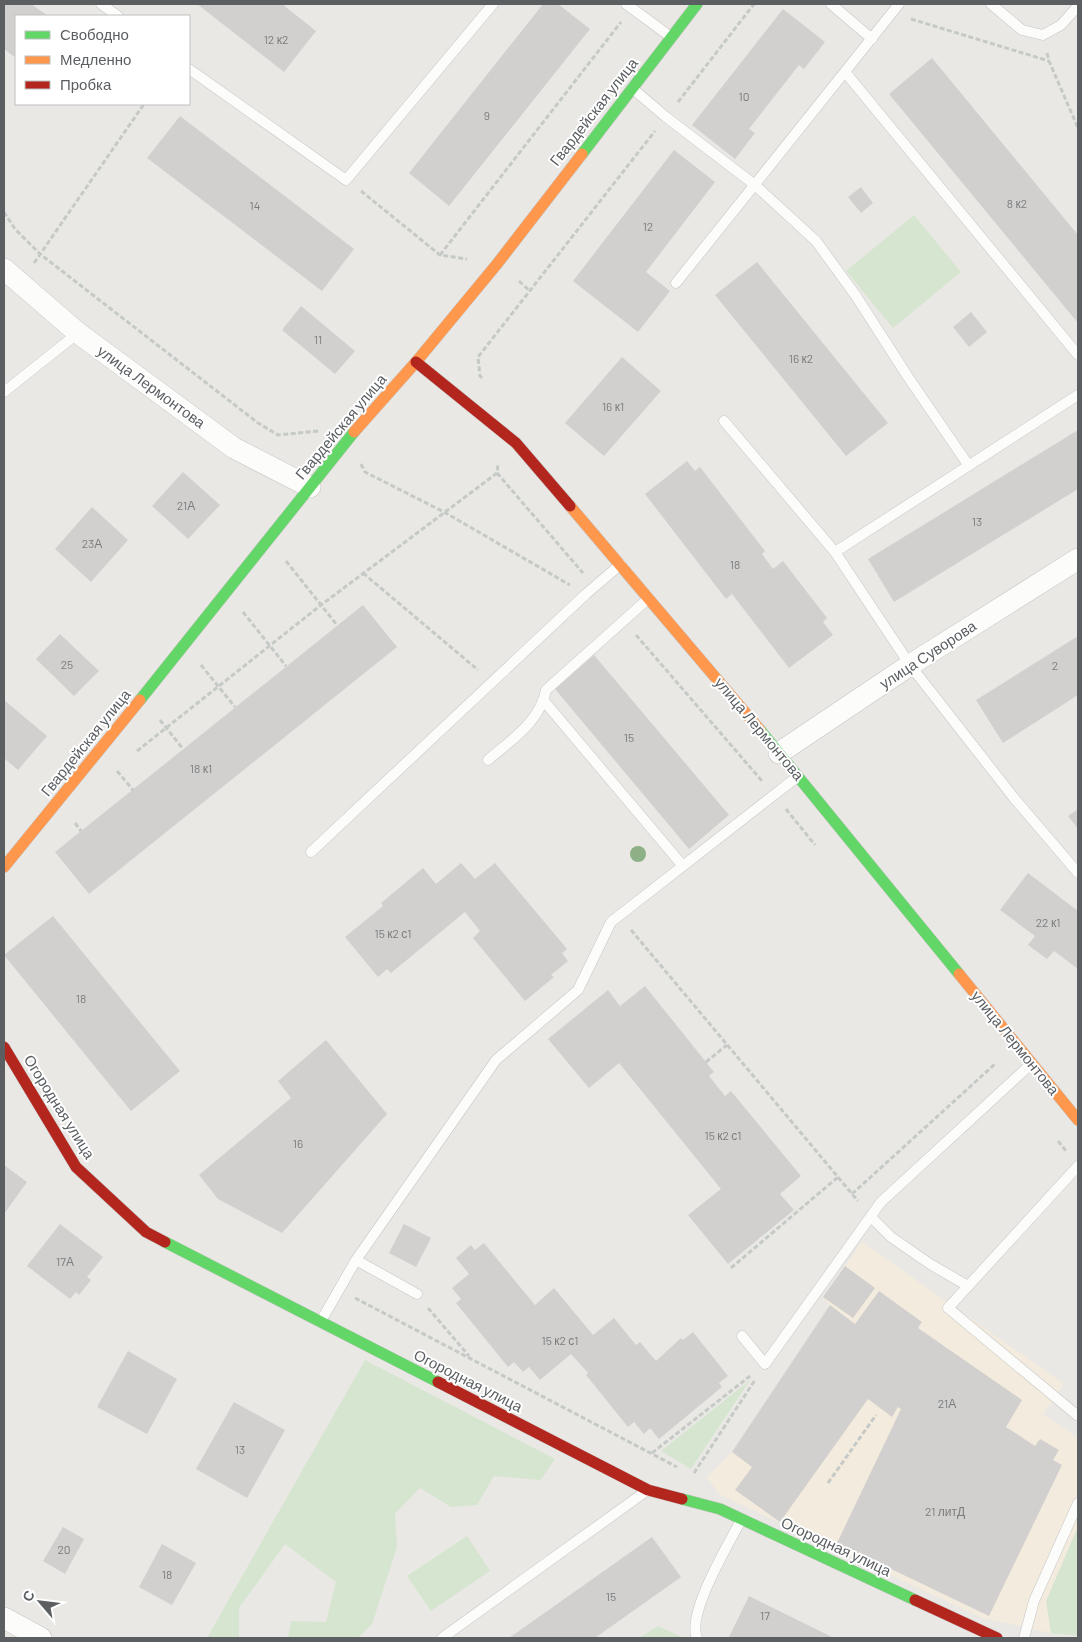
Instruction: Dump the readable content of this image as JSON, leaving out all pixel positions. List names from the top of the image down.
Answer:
{
  "streets": {
    "street": [
      "Гвардейская улица",
      "улица Лермонтова",
      "улица Суворова",
      "Огородная улица"
    ]
  },
  "crossings": [
    ["Гвардейская улица", "улица Лермонтова"],
    ["улица Лермонтова", "улица Суворова"]
  ],
  "house_numbers": [
    "12 к2",
    "10",
    "9",
    "8 к2",
    "14",
    "12",
    "11",
    "16 к2",
    "16 к1",
    "21А",
    "13",
    "23А",
    "18",
    "25",
    "2",
    "15",
    "18 к1",
    "22 к1",
    "15 к2 с1",
    "18",
    "15 к2 с1",
    "16",
    "17А",
    "15 к2 с1",
    "21А",
    "13",
    "21 литД",
    "20",
    "18",
    "15",
    "17"
  ],
  "legend": ["Свободно", "Медленно", "Пробка"],
  "north": "top left"
}
